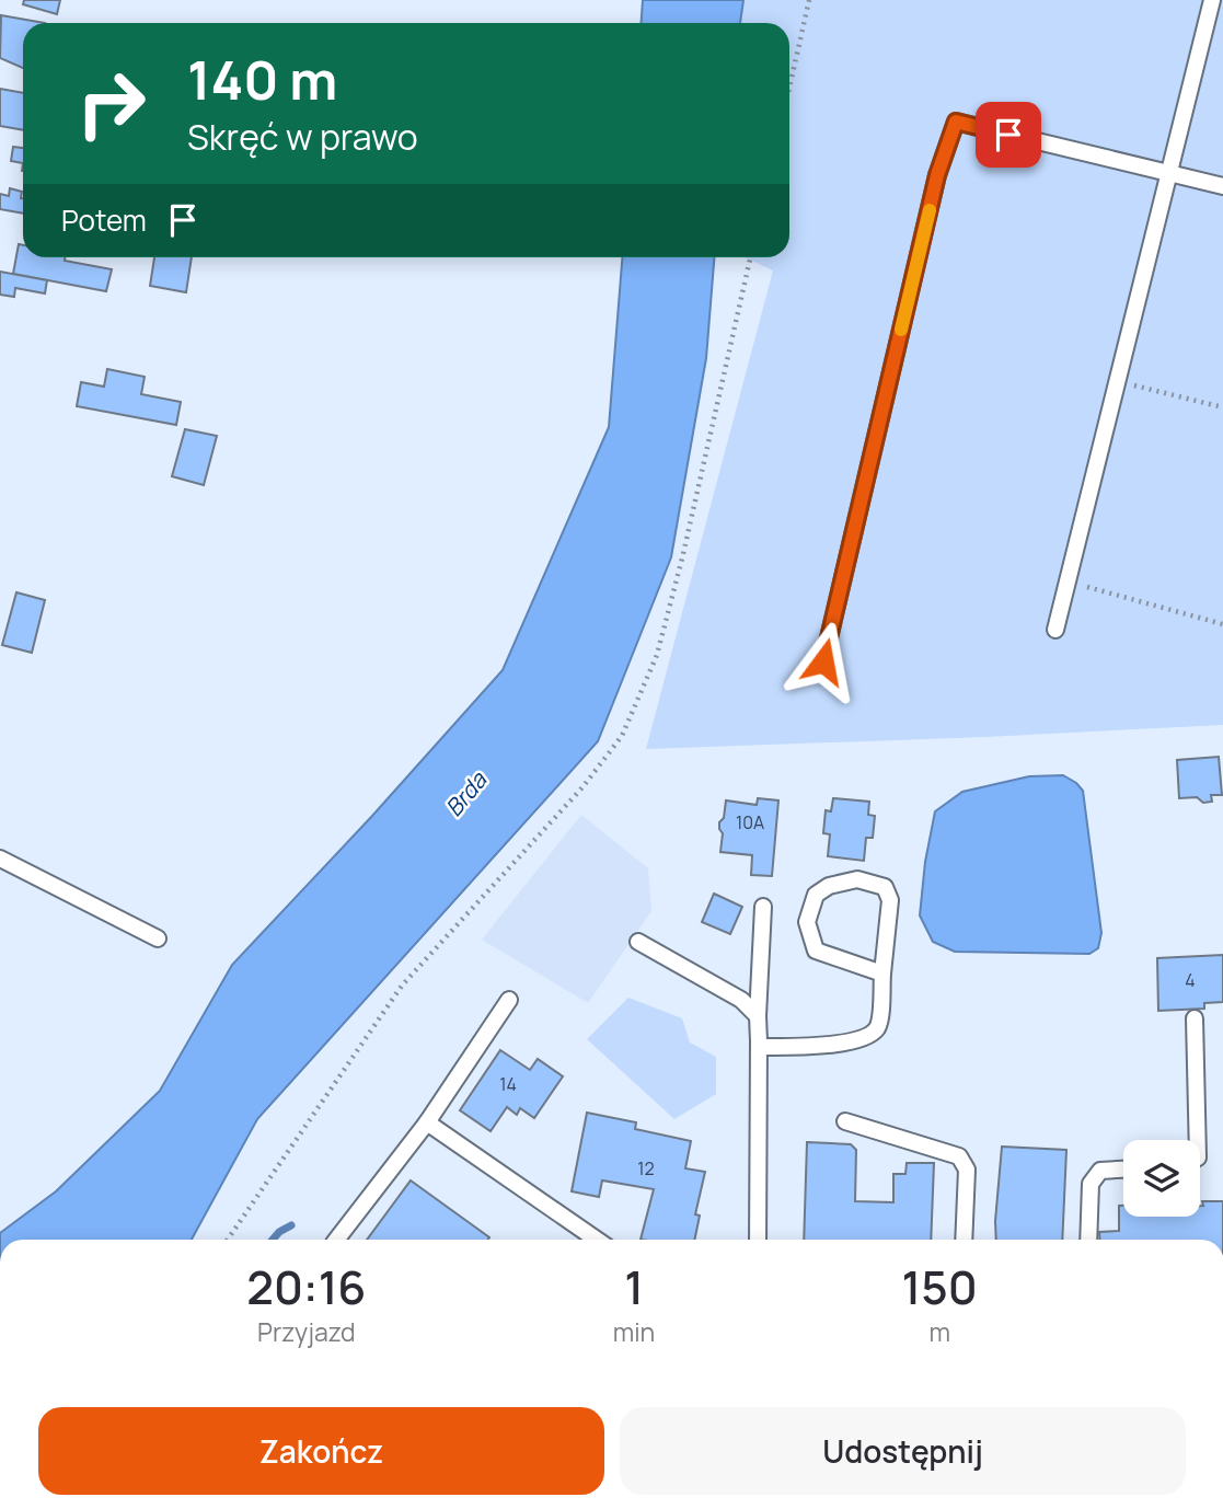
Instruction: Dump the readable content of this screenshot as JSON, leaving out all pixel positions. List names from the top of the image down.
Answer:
{
  "water": ["Brda"],
  "house_numbers": [
    "10A",
    "4",
    "14",
    "12"
  ],
  "page": {
    "turn": ["140 m", "Skręć w prawo"],
    "then": "Potem",
    "eta": [
      "20:16",
      "Przyjazd",
      "1",
      "min",
      "150",
      "m"
    ],
    "buttons": ["Zakończ", "Udostępnij"]
  }
}
